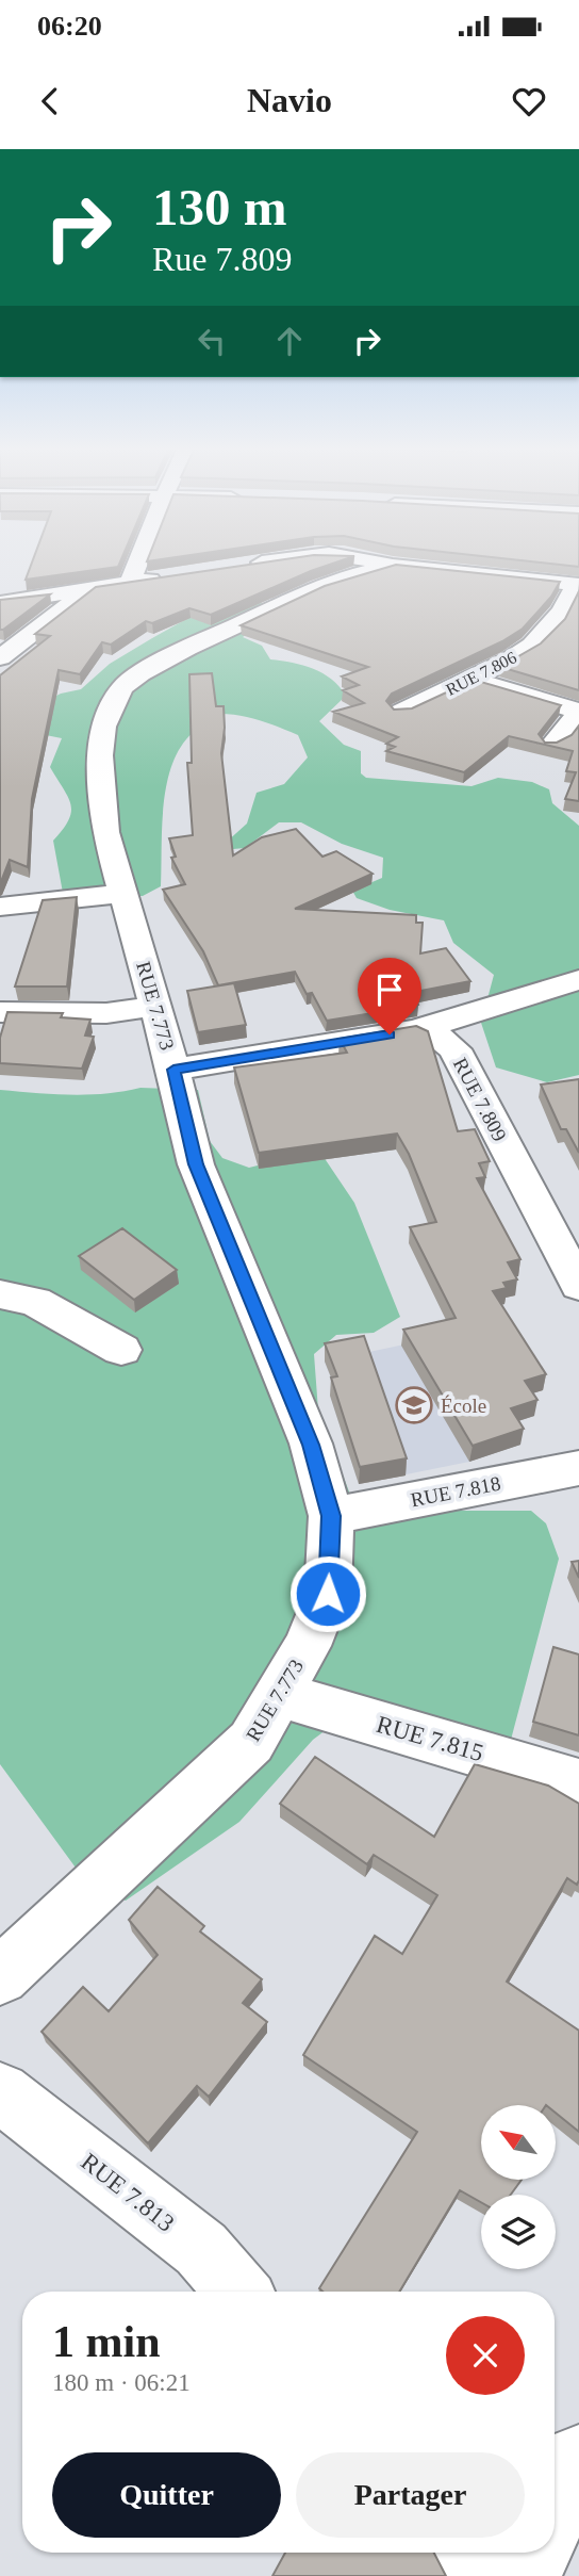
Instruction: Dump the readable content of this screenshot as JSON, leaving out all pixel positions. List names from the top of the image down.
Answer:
{
  "streets": {
    "street": [
      "RUE 7.806",
      "RUE 7.773",
      "RUE 7.809",
      "RUE 7.818",
      "RUE 7.815",
      "RUE 7.813"
    ]
  },
  "crossings": [
    ["RUE 7.806", "RUE 7.773"],
    ["RUE 7.773", "RUE 7.818"],
    ["RUE 7.773", "RUE 7.815"]
  ],
  "places": {
    "school or university": ["École"]
  },
  "north": "top left",
  "page": {
    "status": "06:20",
    "header": "Navio",
    "turn": ["130 m", "Rue 7.809"],
    "heading": ["1 min", "180 m · 06:21"],
    "buttons": ["Quitter", "Partager"]
  }
}
